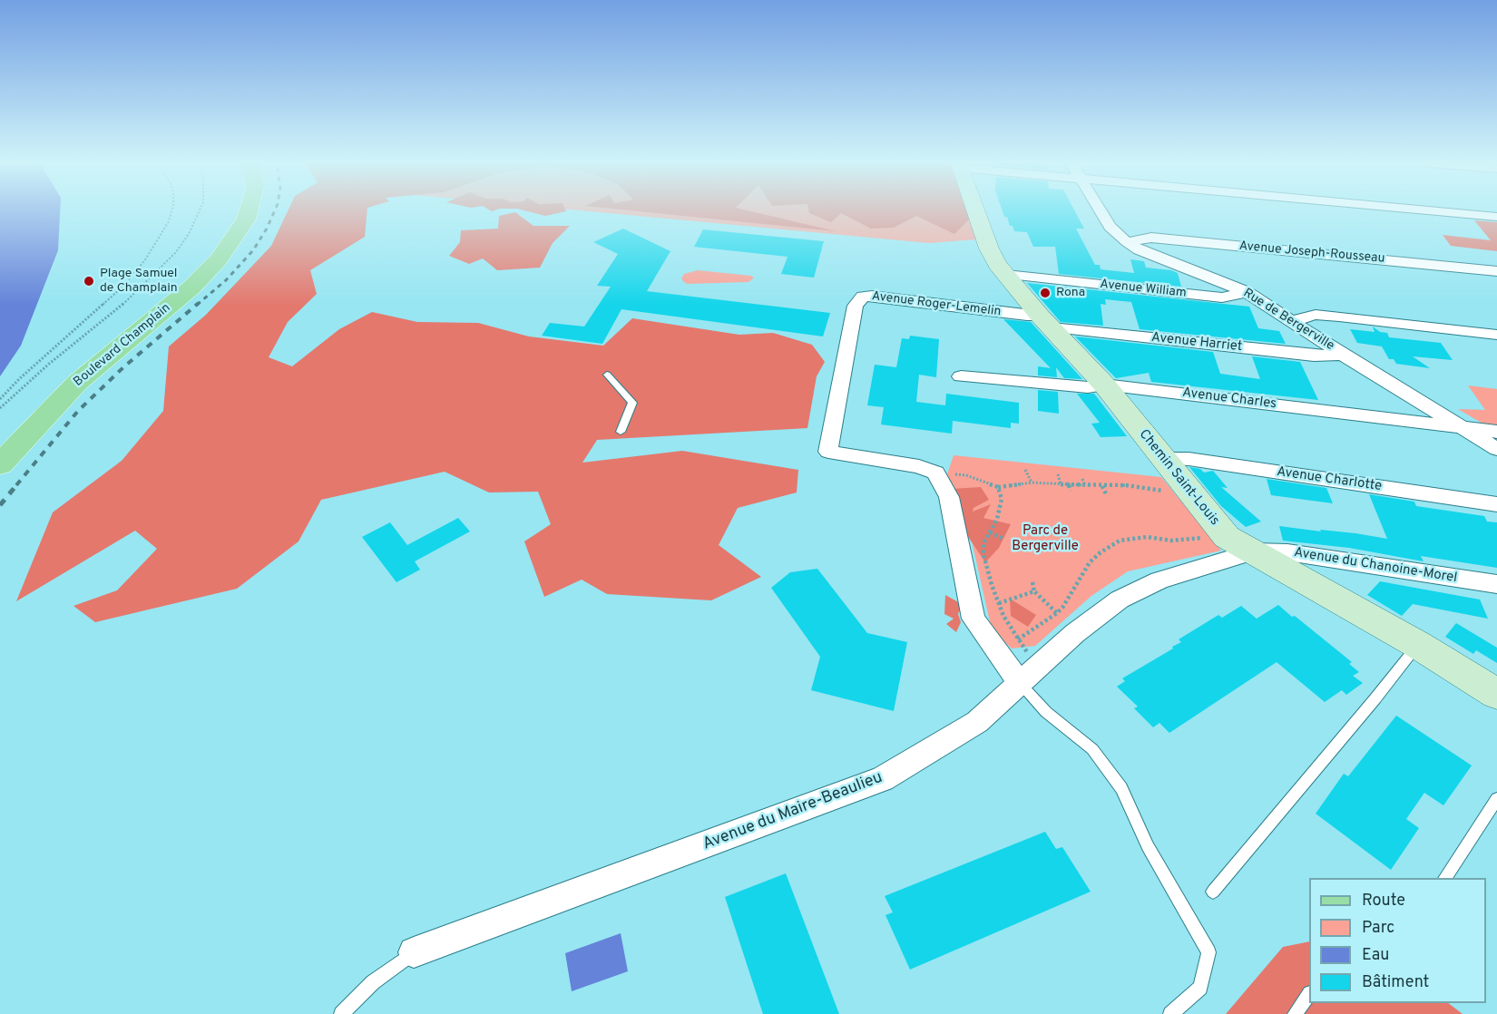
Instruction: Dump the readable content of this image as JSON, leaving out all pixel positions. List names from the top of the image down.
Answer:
{
  "streets": {
    "main road": ["Boulevard Champlain"],
    "street": [
      "Avenue Joseph-Rousseau",
      "Avenue William",
      "Avenue Roger-Lemelin",
      "Rue de Bergerville",
      "Avenue Harriet",
      "Avenue Charles",
      "Chemin Saint-Louis",
      "Avenue Charlotte",
      "Avenue du Chanoine-Morel",
      "Avenue du Maire-Beaulieu"
    ]
  },
  "crossings": [
    ["Avenue Joseph-Rousseau", "Rue de Bergerville"],
    ["Avenue William", "Rue de Bergerville"],
    ["Avenue William", "Chemin Saint-Louis"],
    ["Avenue Roger-Lemelin", "Avenue Harriet"],
    ["Avenue Roger-Lemelin", "Chemin Saint-Louis"],
    ["Rue de Bergerville", "Avenue Harriet"],
    ["Rue de Bergerville", "Avenue Charles"],
    ["Avenue Harriet", "Chemin Saint-Louis"],
    ["Avenue Charles", "Chemin Saint-Louis"],
    ["Chemin Saint-Louis", "Avenue Charlotte"],
    ["Chemin Saint-Louis", "Avenue du Chanoine-Morel"],
    ["Chemin Saint-Louis", "Avenue du Maire-Beaulieu"],
    ["Avenue du Chanoine-Morel", "Avenue du Maire-Beaulieu"]
  ],
  "parks": ["Parc de Bergerville"],
  "places": ["Plage Samuel de Champlain", "Rona"],
  "legend": [
    "Route",
    "Parc",
    "Eau",
    "Bâtiment"
  ]
}
